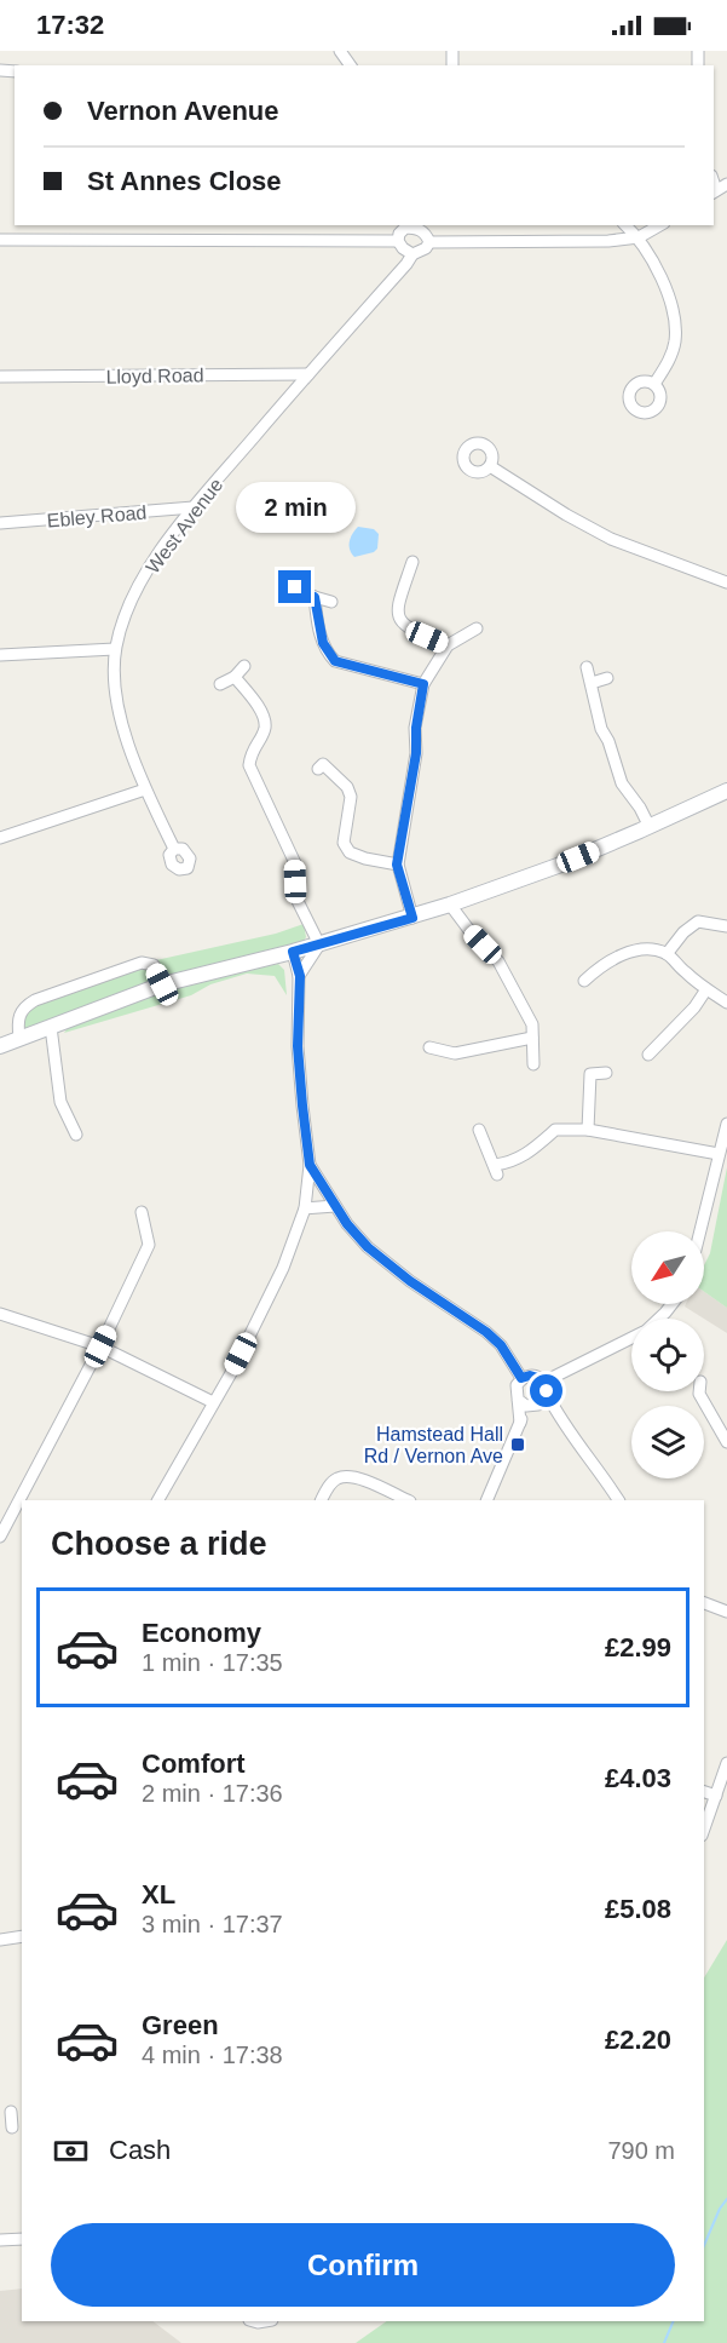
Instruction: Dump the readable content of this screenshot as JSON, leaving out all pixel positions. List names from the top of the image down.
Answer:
{
  "streets": {
    "street": ["Lloyd Road", "Ebley Road", "West Avenue"]
  },
  "crossings": [
    ["Lloyd Road", "West Avenue"],
    ["Ebley Road", "West Avenue"]
  ],
  "places": {
    "transit": ["Hamstead Hall Rd / Vernon Ave"]
  },
  "north": "bottom left",
  "page": {
    "status": "17:32",
    "banner": ["Vernon Avenue", "St Annes Close"],
    "bubble": "2 min",
    "heading": "Choose a ride",
    "list": [
      {
        "name": "Economy",
        "note": "1 min · 17:35",
        "value": "£2.99"
      },
      {
        "name": "Comfort",
        "note": "2 min · 17:36",
        "value": "£4.03"
      },
      {
        "name": "XL",
        "note": "3 min · 17:37",
        "value": "£5.08"
      },
      {
        "name": "Green",
        "note": "4 min · 17:38",
        "value": "£2.20"
      }
    ],
    "pay": ["Cash", "790 m"],
    "buttons": "Confirm"
  }
}
